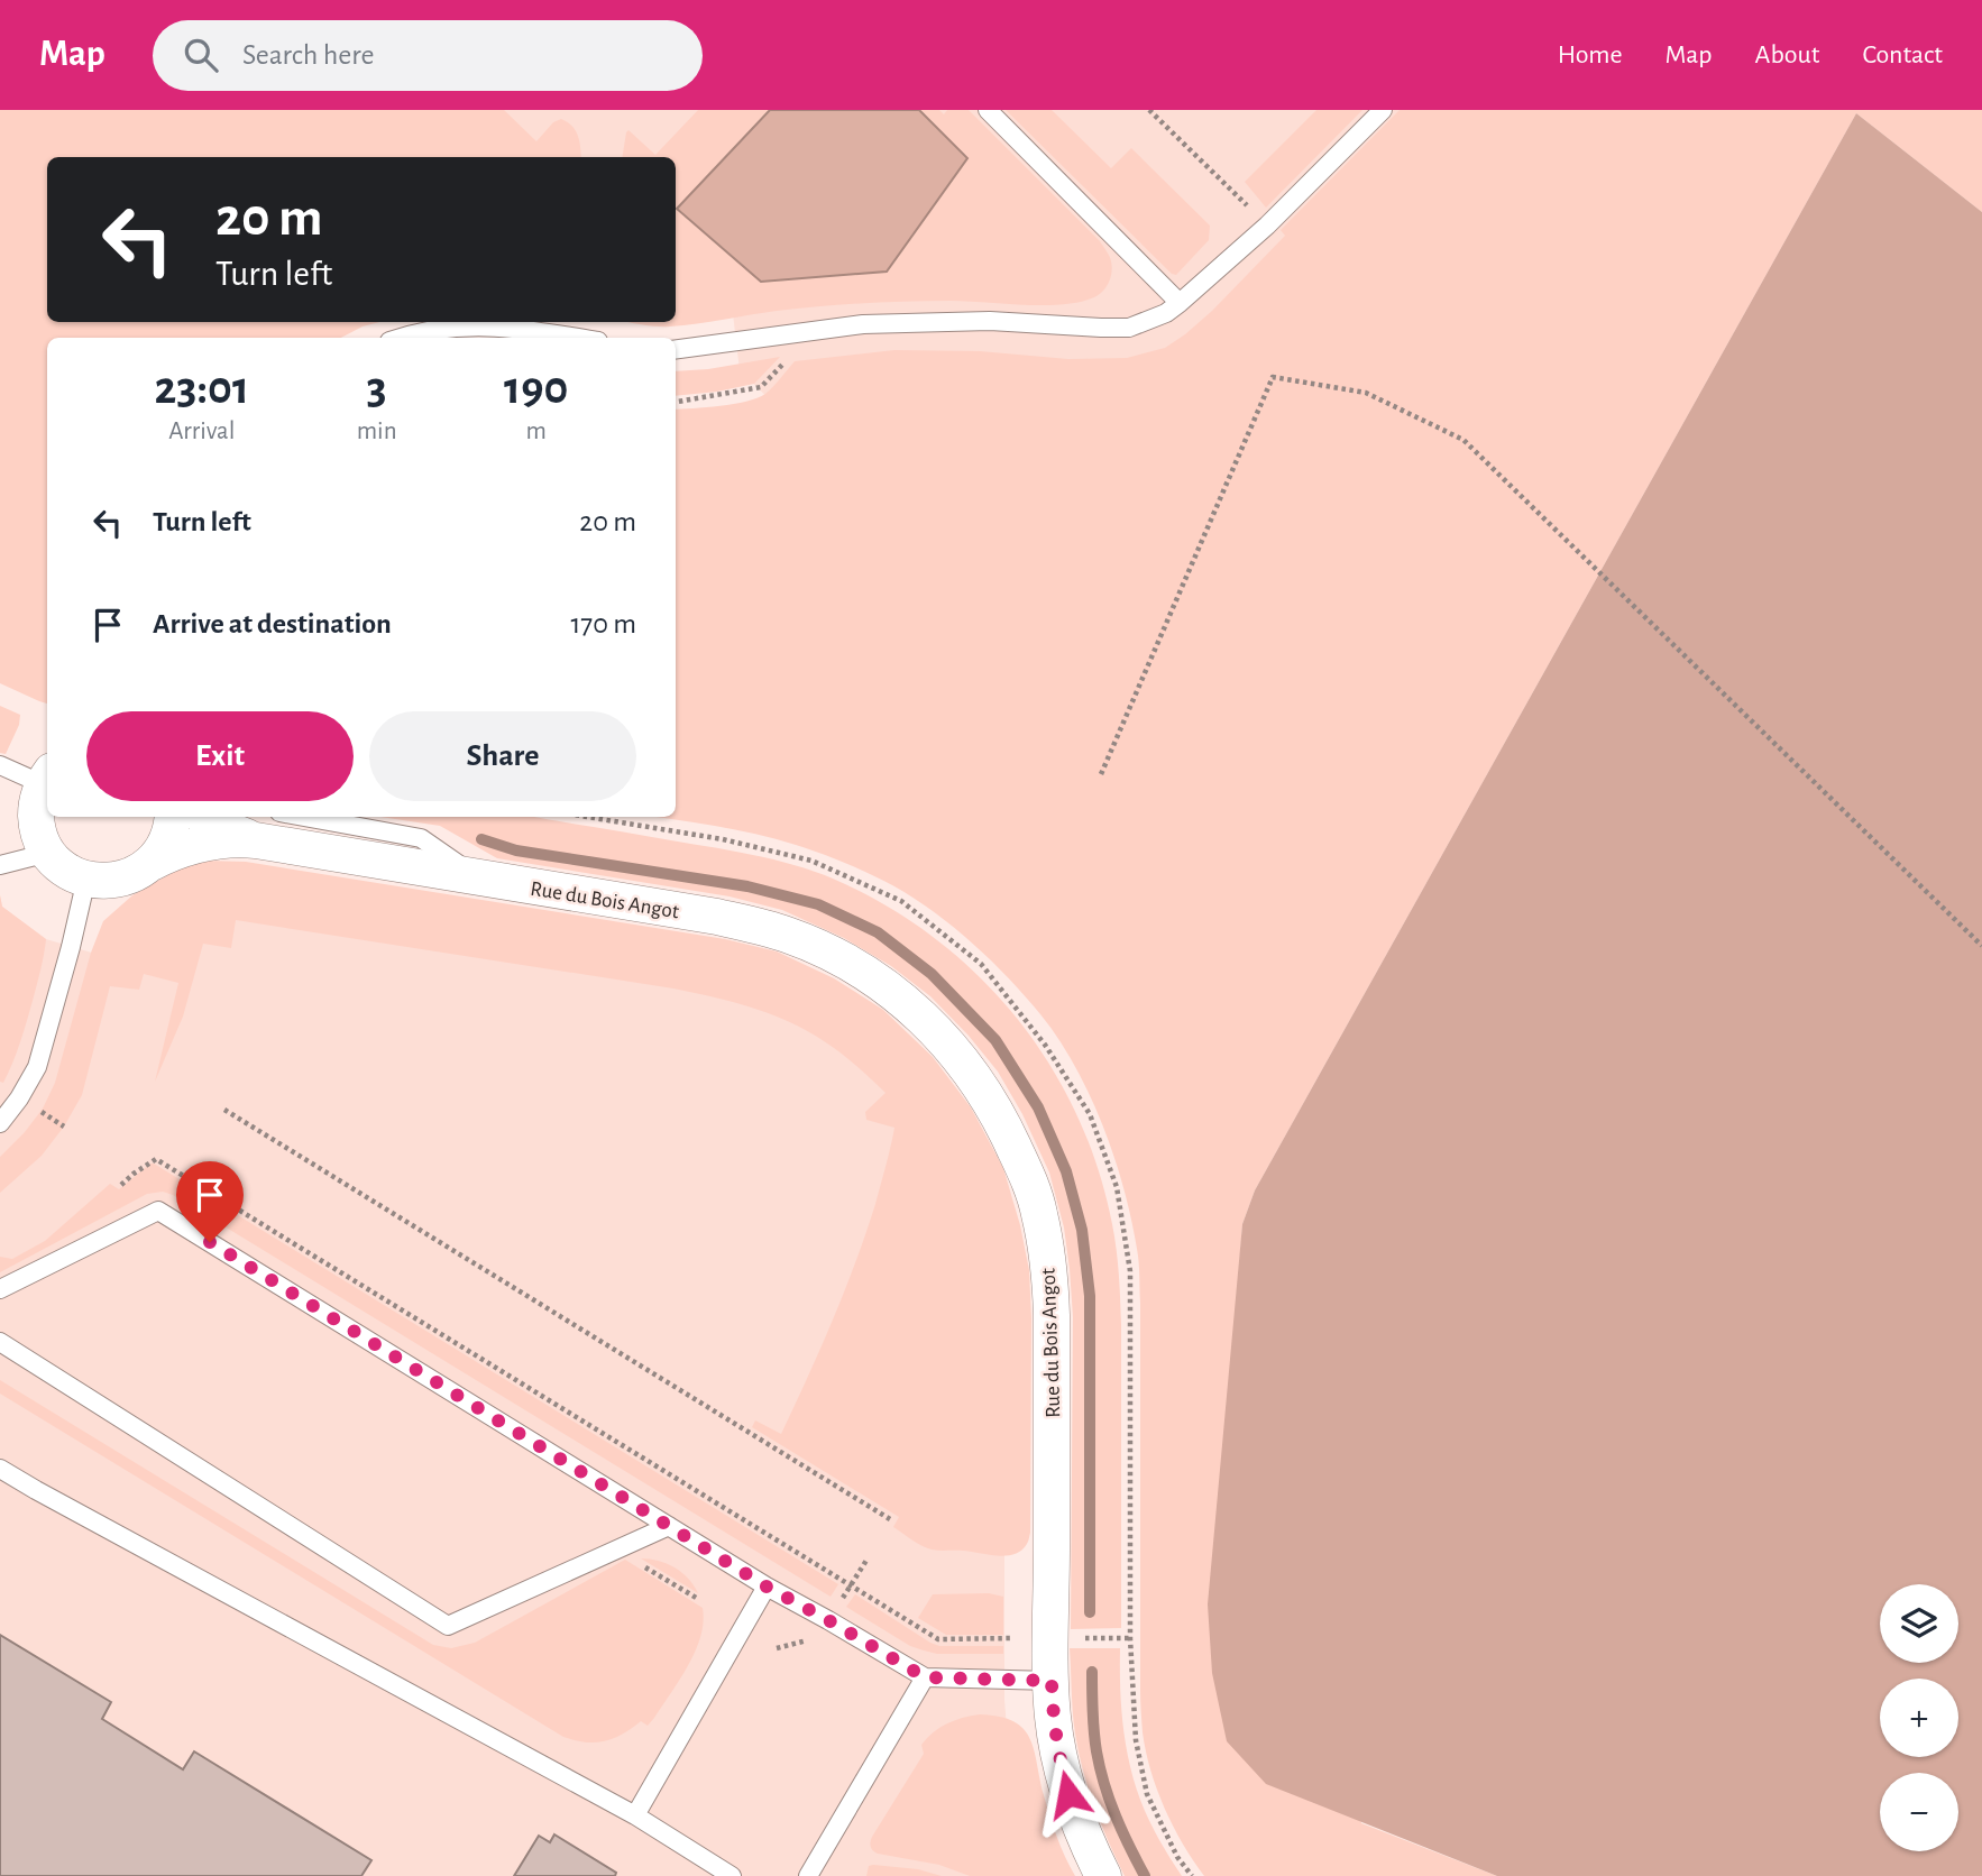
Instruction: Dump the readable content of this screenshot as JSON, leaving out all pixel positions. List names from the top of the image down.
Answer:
{
  "streets": {
    "street": ["Rue du Bois Angot"]
  },
  "page": {
    "header": "Map",
    "search": "Search here",
    "nav": [
      "Home",
      "Map",
      "About",
      "Contact"
    ],
    "turn": ["20 m", "Turn left"],
    "eta": [
      "23:01",
      "Arrival",
      "3",
      "min",
      "190",
      "m"
    ],
    "list": [
      {
        "name": "Turn left",
        "value": "20 m"
      },
      {
        "name": "Arrive at destination",
        "value": "170 m"
      }
    ],
    "buttons": ["Exit", "Share"],
    "map_buttons": ["+", "−"]
  }
}
